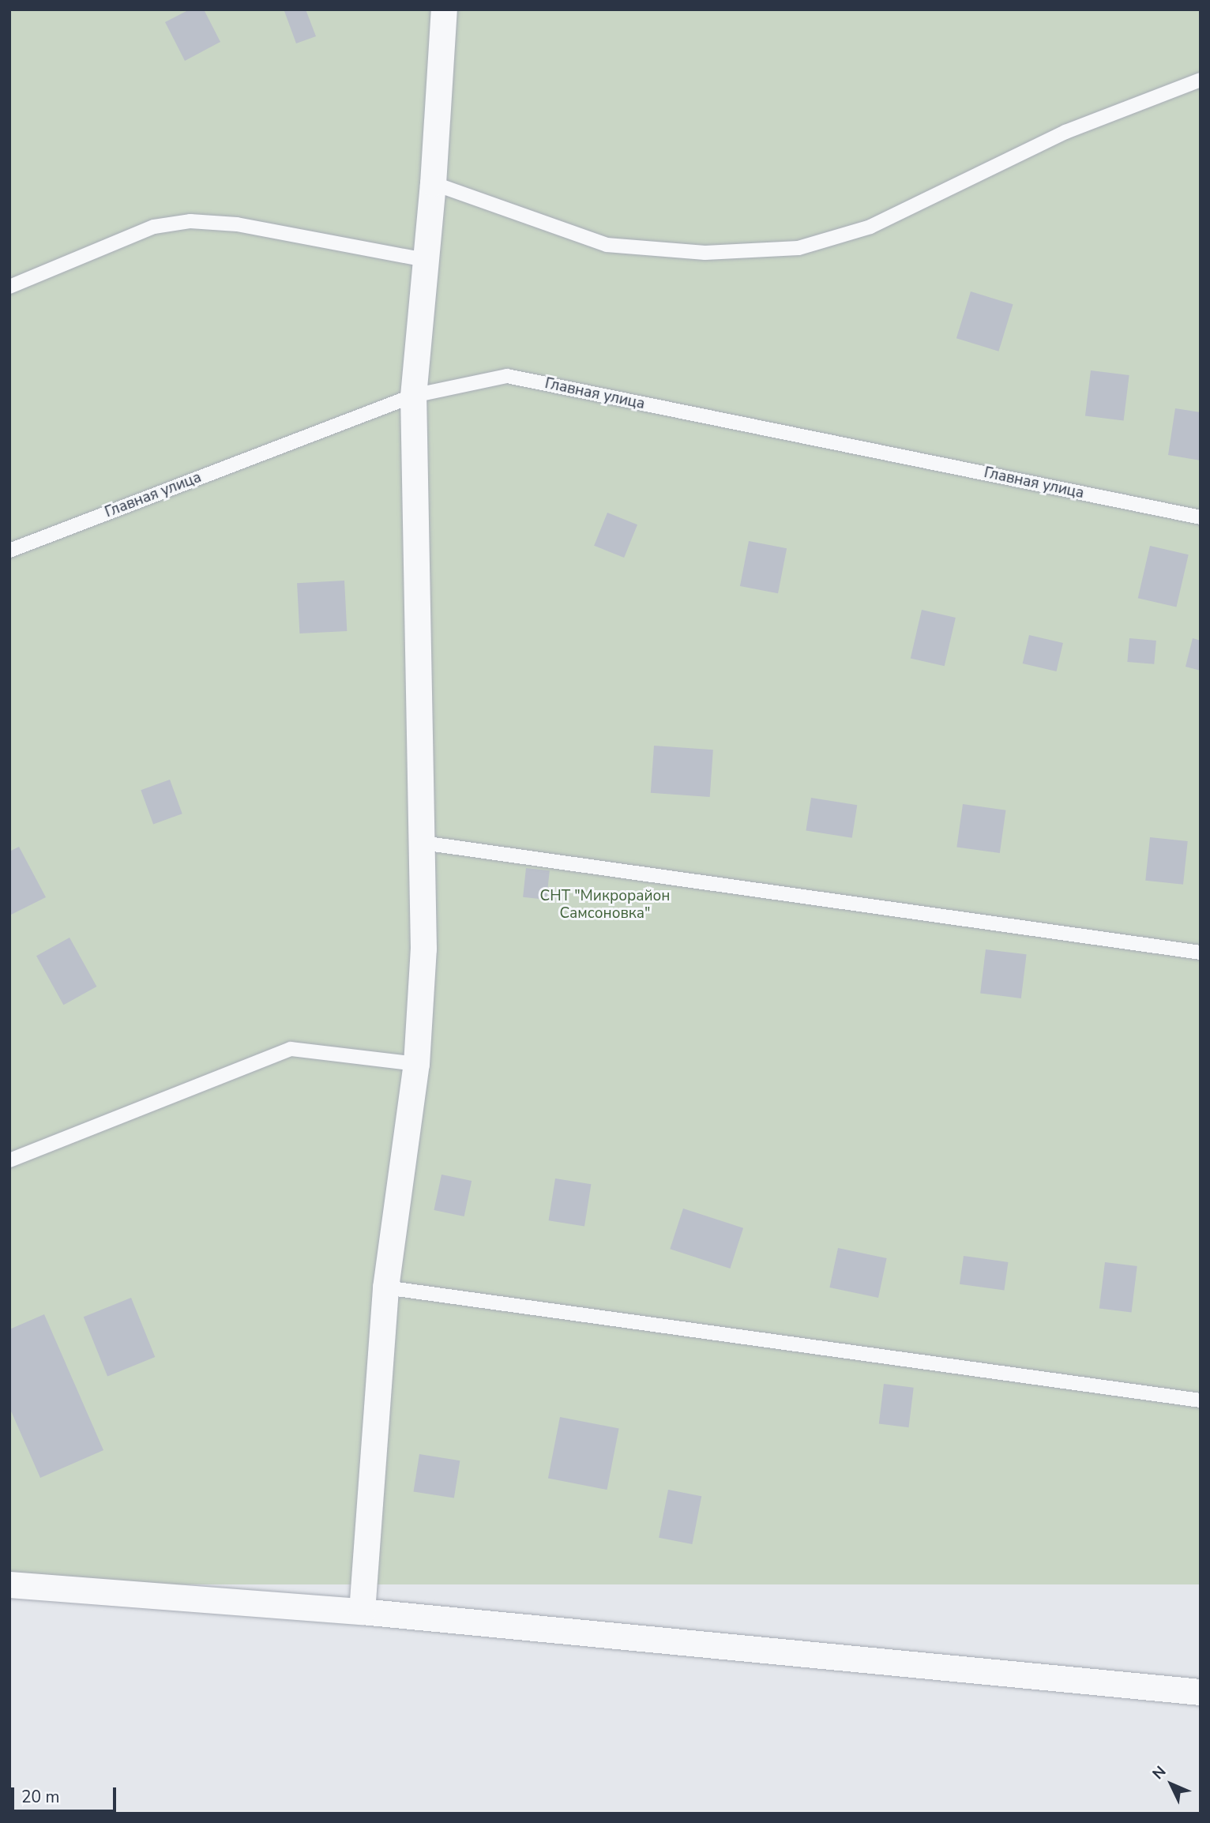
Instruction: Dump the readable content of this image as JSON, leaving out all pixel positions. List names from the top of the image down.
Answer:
{
  "streets": {
    "lane": ["Главная улица"]
  },
  "parks": ["СНТ \"Микрорайон Самсоновка\""],
  "scale_bar": "20 m",
  "north": "top left"
}
